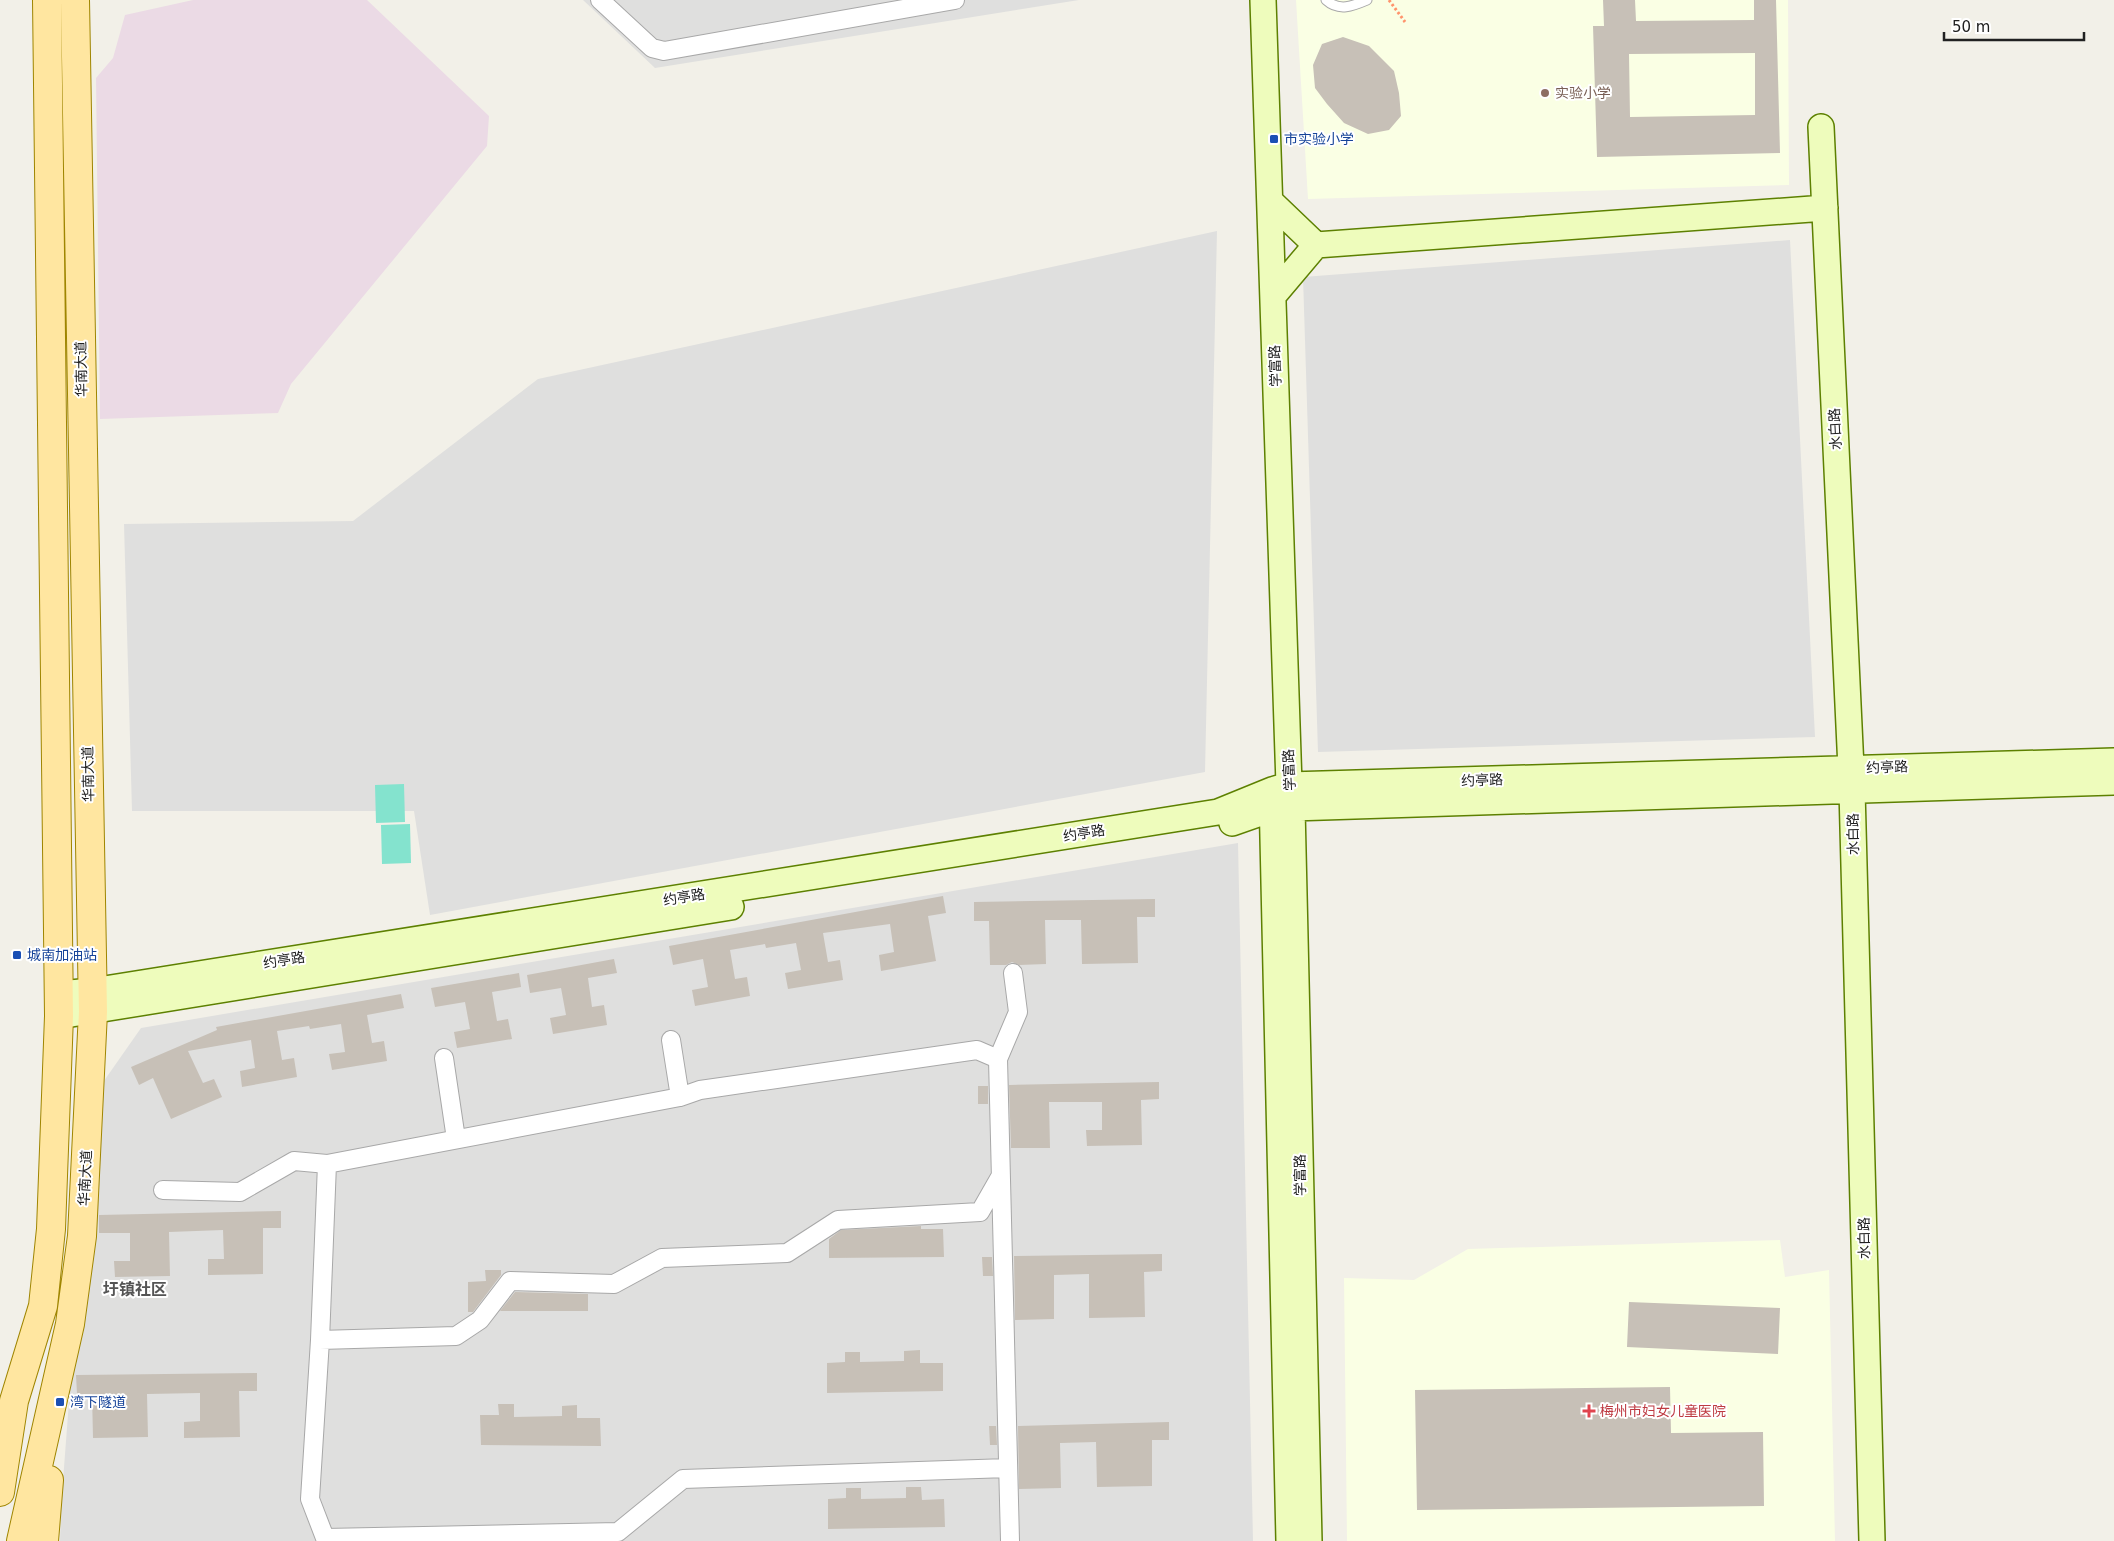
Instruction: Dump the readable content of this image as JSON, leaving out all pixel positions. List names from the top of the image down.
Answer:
{
  "streets": {
    "main road": ["华南大道"],
    "street": ["学富路", "水白路", "约亭路"]
  },
  "crossings": [
    ["学富路", "约亭路"],
    ["华南大道", "约亭路"],
    ["水白路", "约亭路"]
  ],
  "districts": ["圩镇社区"],
  "places": {
    "other": ["实验小学"],
    "transit": ["市实验小学", "城南加油站", "湾下隧道"],
    "health": ["梅州市妇女儿童医院"]
  },
  "scale_bar": "50 m"
}
